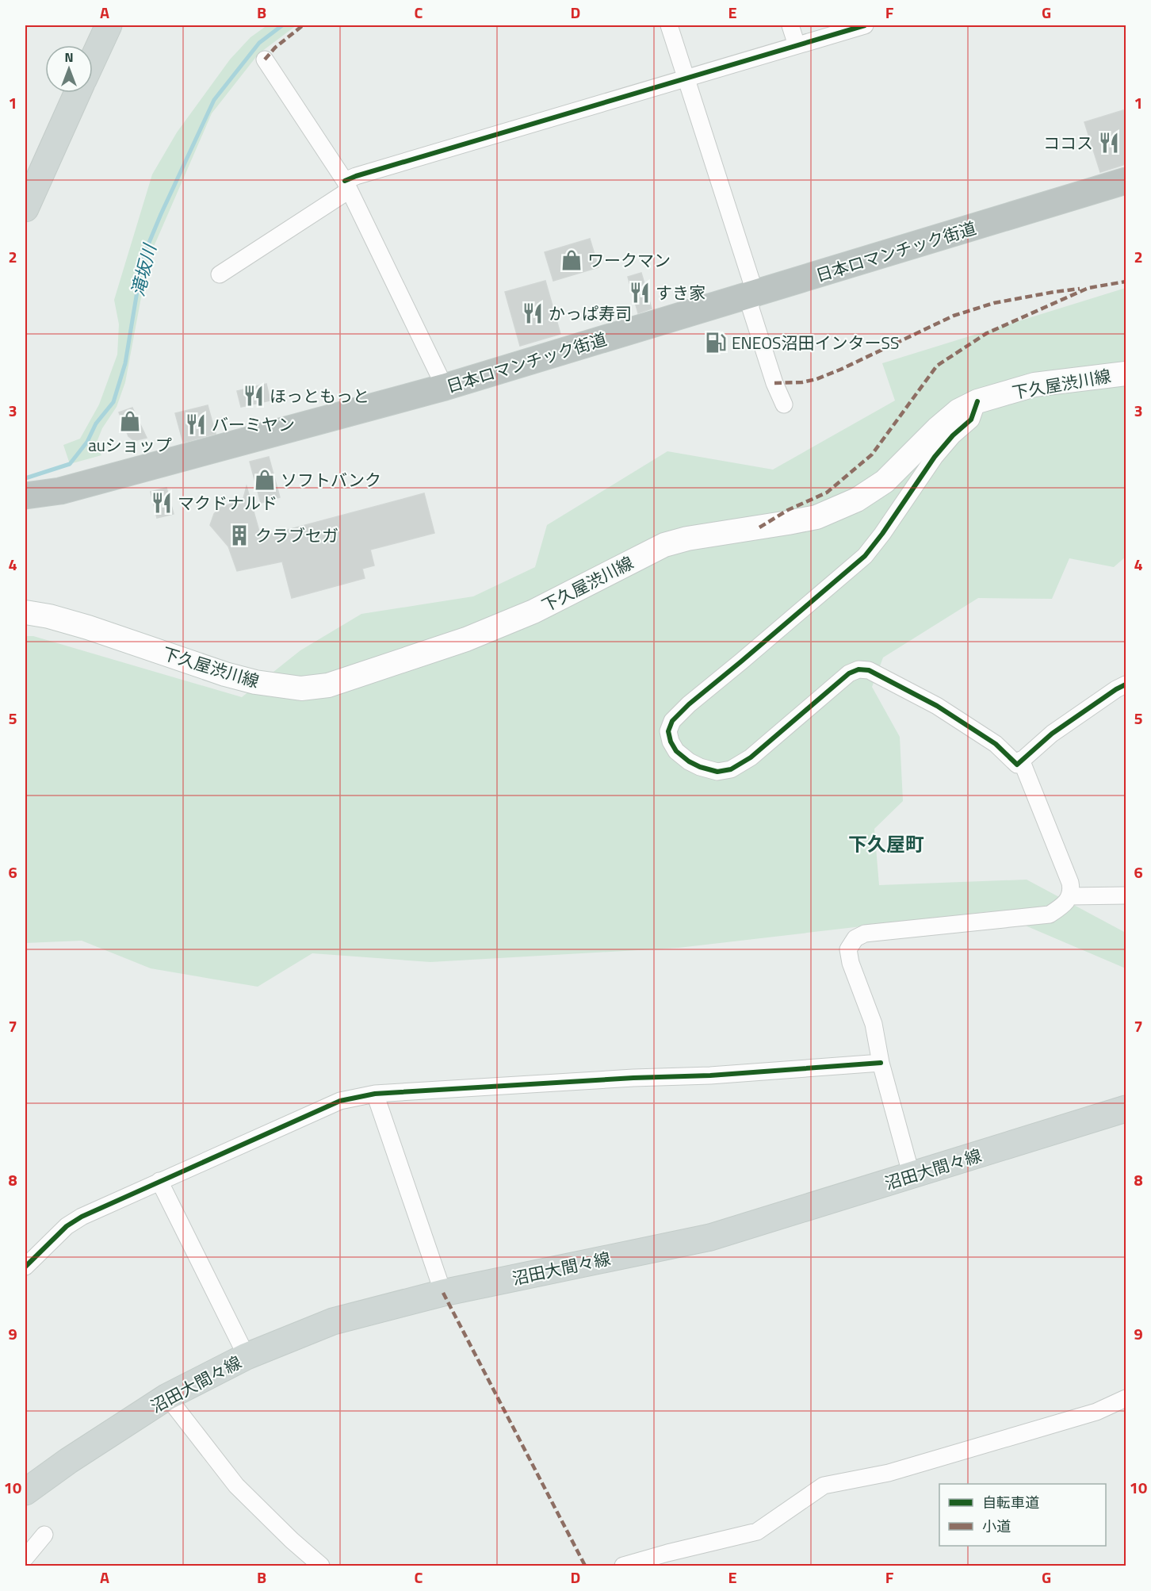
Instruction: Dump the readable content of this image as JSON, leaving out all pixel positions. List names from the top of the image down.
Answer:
{
  "streets": {
    "highway": ["日本ロマンチック街道"],
    "main road": ["下久屋渋川線", "沼田大間々線"]
  },
  "districts": ["下久屋町"],
  "water": ["滝坂川"],
  "places": {
    "restaurant": [
      "ココス",
      "すき家",
      "かっぱ寿司",
      "ほっともっと",
      "バーミヤン",
      "マクドナルド"
    ],
    "shop": ["ワークマン", "auショップ", "ソフトバンク"],
    "fuel station": ["ENEOS沼田インターSS"],
    "building": ["クラブセガ"]
  },
  "legend": ["自転車道", "小道"],
  "north": "top",
  "grid": {
    "columns": [
      "A",
      "B",
      "C",
      "D",
      "E",
      "F",
      "G"
    ],
    "rows": [
      "1",
      "2",
      "3",
      "4",
      "5",
      "6",
      "7",
      "8",
      "9",
      "10"
    ]
  }
}
